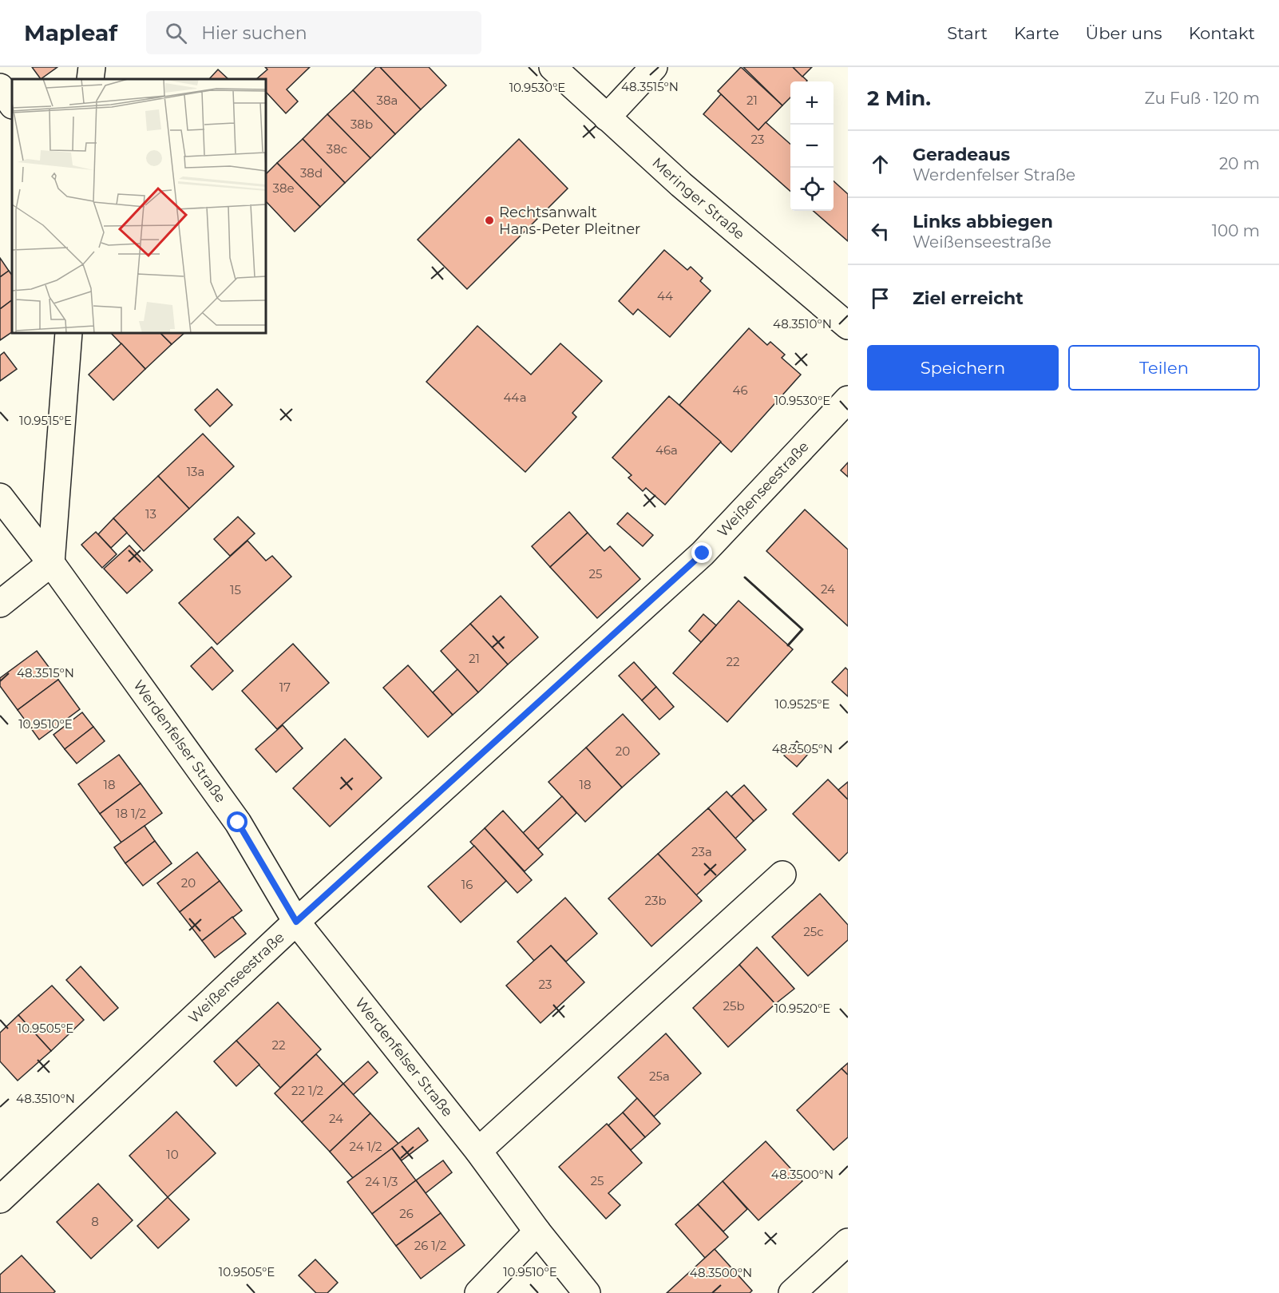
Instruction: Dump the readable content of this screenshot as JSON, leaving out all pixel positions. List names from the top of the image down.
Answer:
{
  "streets": {
    "street": ["Meringer Straße", "Weißenseestraße", "Werdenfelser Straße"]
  },
  "crossings": [
    ["Weißenseestraße", "Werdenfelser Straße"]
  ],
  "places": ["Rechtsanwalt Hans-Peter Pleitner"],
  "house_numbers": [
    "38a",
    "21",
    "38b",
    "23",
    "38c",
    "38d",
    "38e",
    "44",
    "46",
    "44a",
    "46a",
    "13a",
    "13",
    "25",
    "24",
    "15",
    "21",
    "22",
    "17",
    "20",
    "18",
    "18",
    "18 1/2",
    "23a",
    "20",
    "16",
    "23b",
    "25c",
    "23",
    "25b",
    "22",
    "25a",
    "22 1/2",
    "24",
    "24 1/2",
    "10",
    "25",
    "24 1/3",
    "26",
    "8",
    "26 1/2"
  ],
  "page": {
    "header": "Mapleaf",
    "search": "Hier suchen",
    "nav": [
      "Start",
      "Karte",
      "Über uns",
      "Kontakt"
    ],
    "heading": ["2 Min.", "Zu Fuß · 120 m"],
    "map_buttons": ["+", "−"],
    "list": [
      ["Geradeaus", "Werdenfelser Straße", "20 m"],
      ["Links abbiegen", "Weißenseestraße", "100 m"],
      "Ziel erreicht"
    ],
    "buttons": ["Speichern", "Teilen"]
  },
  "coordinates": [
    "48.3515°N",
    "10.9530°E",
    "48.3510°N",
    "10.9515°E",
    "10.9525°E",
    "10.9510°E",
    "48.3505°N",
    "10.9520°E",
    "10.9505°E",
    "48.3500°N"
  ]
}
